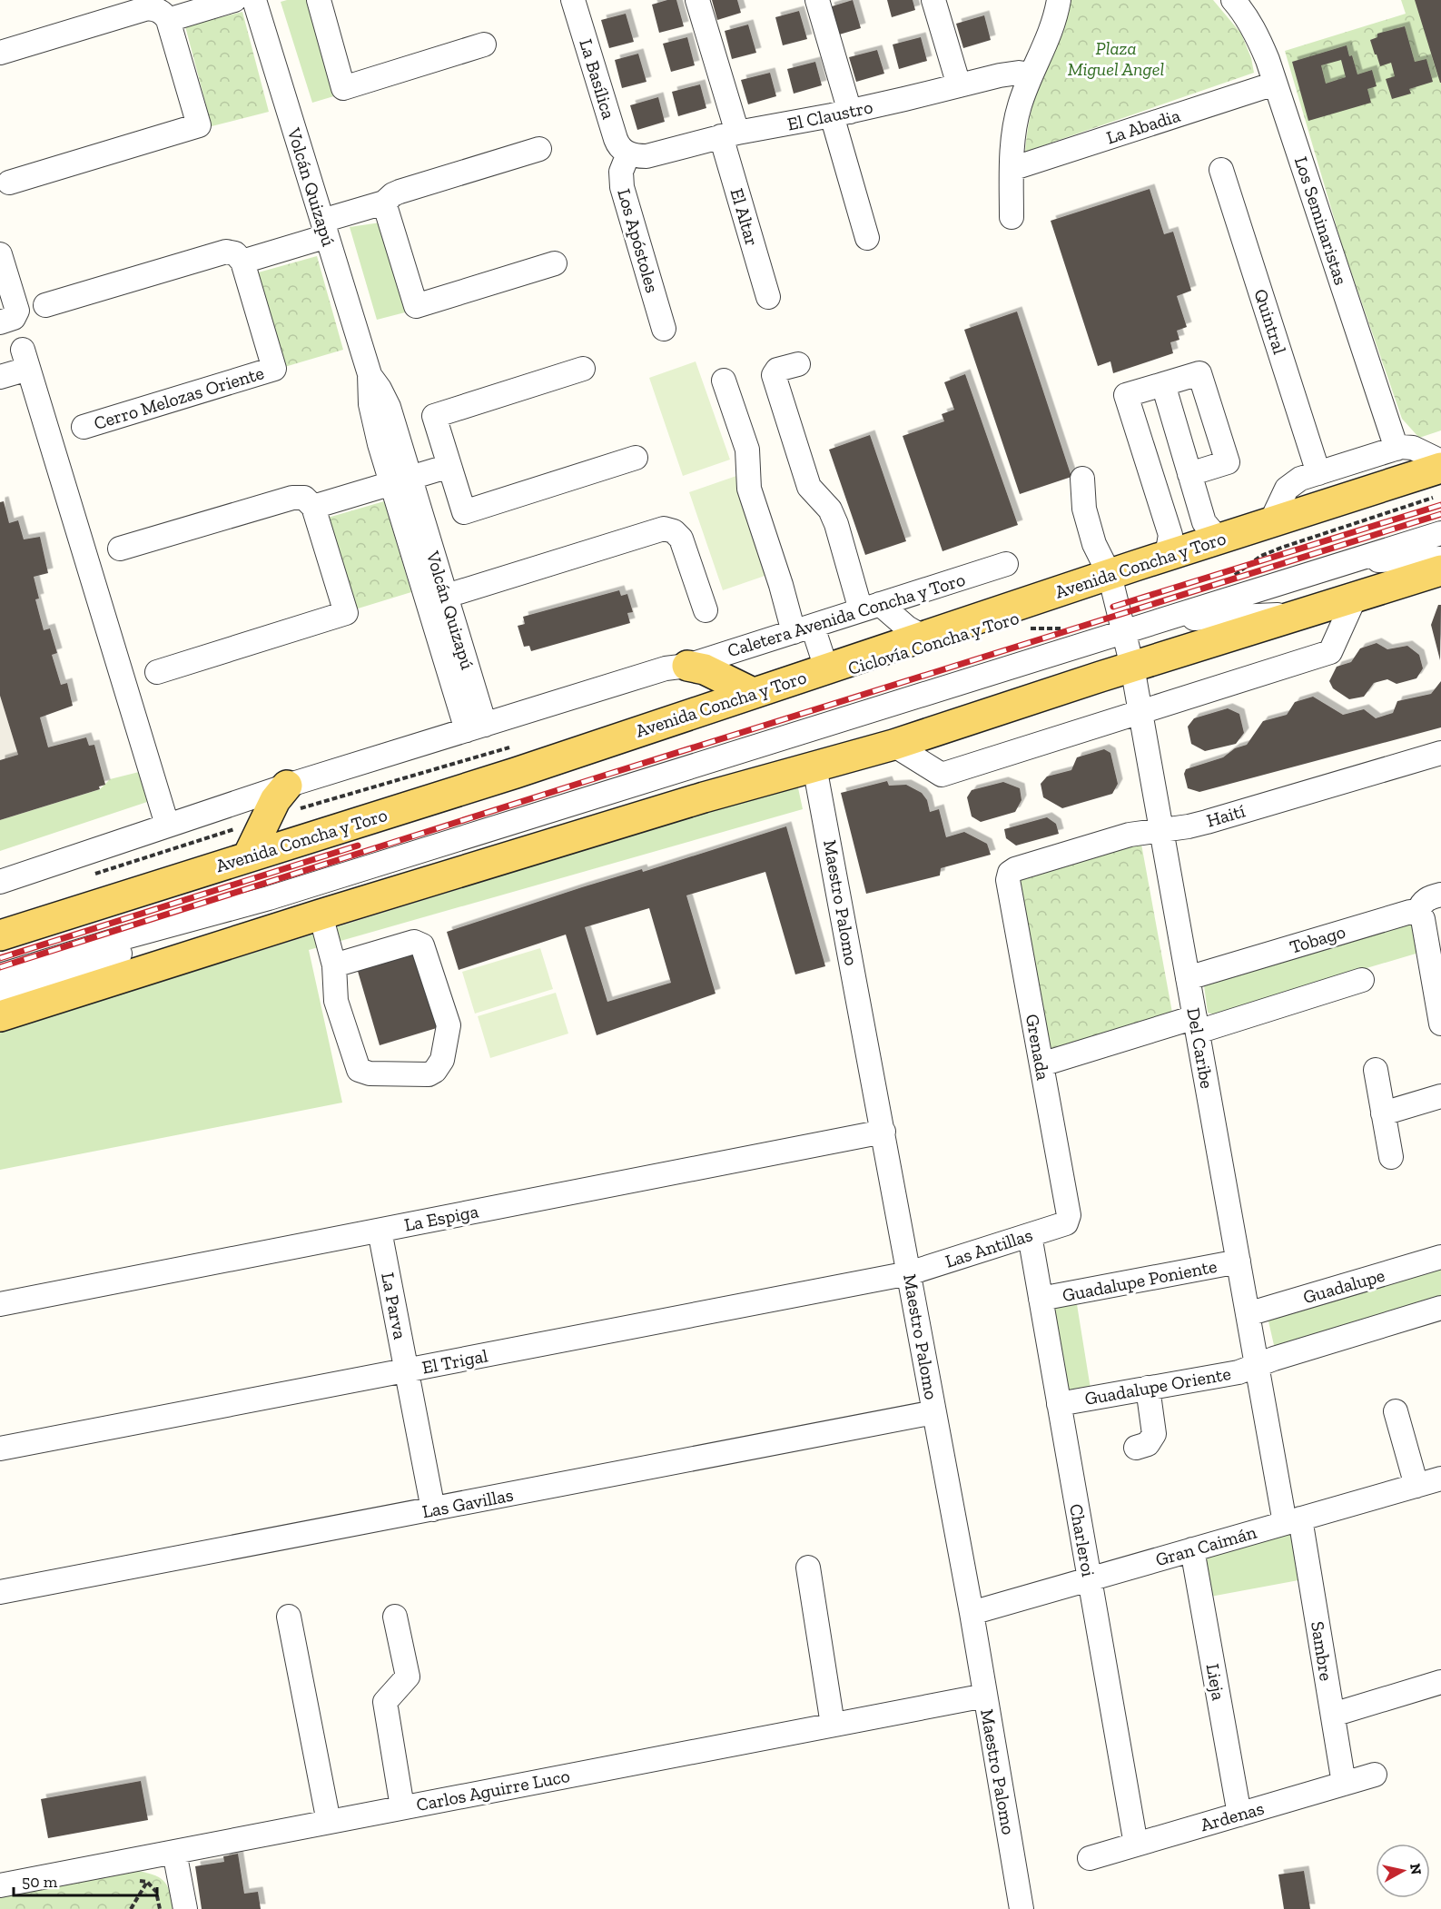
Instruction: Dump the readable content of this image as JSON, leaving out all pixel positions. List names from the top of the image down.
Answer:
{
  "streets": {
    "main road": ["Avenida Concha y Toro"],
    "street": [
      "La Basílica",
      "El Claustro",
      "La Abadia",
      "Volcán Quizapú",
      "El Altar",
      "Los Seminaristas",
      "Los Apóstoles",
      "Quintral",
      "Cerro Melozas Oriente",
      "Caletera Avenida Concha y Toro",
      "Haití",
      "Maestro Palomo",
      "Tobago",
      "Grenada",
      "Del Caribe",
      "La Espiga",
      "Las Antillas",
      "Guadalupe Poniente",
      "Guadalupe",
      "La Parva",
      "El Trigal",
      "Guadalupe Oriente",
      "Las Gavillas",
      "Charleroi",
      "Gran Caimán",
      "Sambre",
      "Lieja",
      "Carlos Aguirre Luco",
      "Ardenas"
    ],
    "path": ["Ciclovía Concha y Toro"]
  },
  "crossings": [
    ["La Basílica", "El Claustro"],
    ["La Basílica", "Los Apóstoles"],
    ["El Claustro", "El Altar"],
    ["El Claustro", "Los Apóstoles"],
    ["La Abadia", "Los Seminaristas"],
    ["Avenida Concha y Toro", "Del Caribe"],
    ["Haití", "Grenada"],
    ["Haití", "Del Caribe"],
    ["Maestro Palomo", "La Espiga"],
    ["Maestro Palomo", "Las Antillas"],
    ["Maestro Palomo", "El Trigal"],
    ["Maestro Palomo", "Las Gavillas"],
    ["Maestro Palomo", "Gran Caimán"],
    ["Maestro Palomo", "Carlos Aguirre Luco"],
    ["Tobago", "Del Caribe"],
    ["Grenada", "Las Antillas"],
    ["Del Caribe", "Guadalupe Poniente"],
    ["Del Caribe", "Guadalupe"],
    ["Del Caribe", "Guadalupe Oriente"],
    ["Del Caribe", "Gran Caimán"],
    ["Del Caribe", "Sambre"],
    ["La Espiga", "La Parva"],
    ["Las Antillas", "El Trigal"],
    ["Las Antillas", "Charleroi"],
    ["Guadalupe Poniente", "Charleroi"],
    ["La Parva", "El Trigal"],
    ["La Parva", "Las Gavillas"],
    ["Guadalupe Oriente", "Charleroi"],
    ["Charleroi", "Gran Caimán"],
    ["Charleroi", "Ardenas"],
    ["Gran Caimán", "Sambre"],
    ["Gran Caimán", "Lieja"],
    ["Sambre", "Ardenas"],
    ["Lieja", "Ardenas"]
  ],
  "parks": ["Plaza Miguel Angel"],
  "scale_bar": "50 m",
  "north": "right"
}
